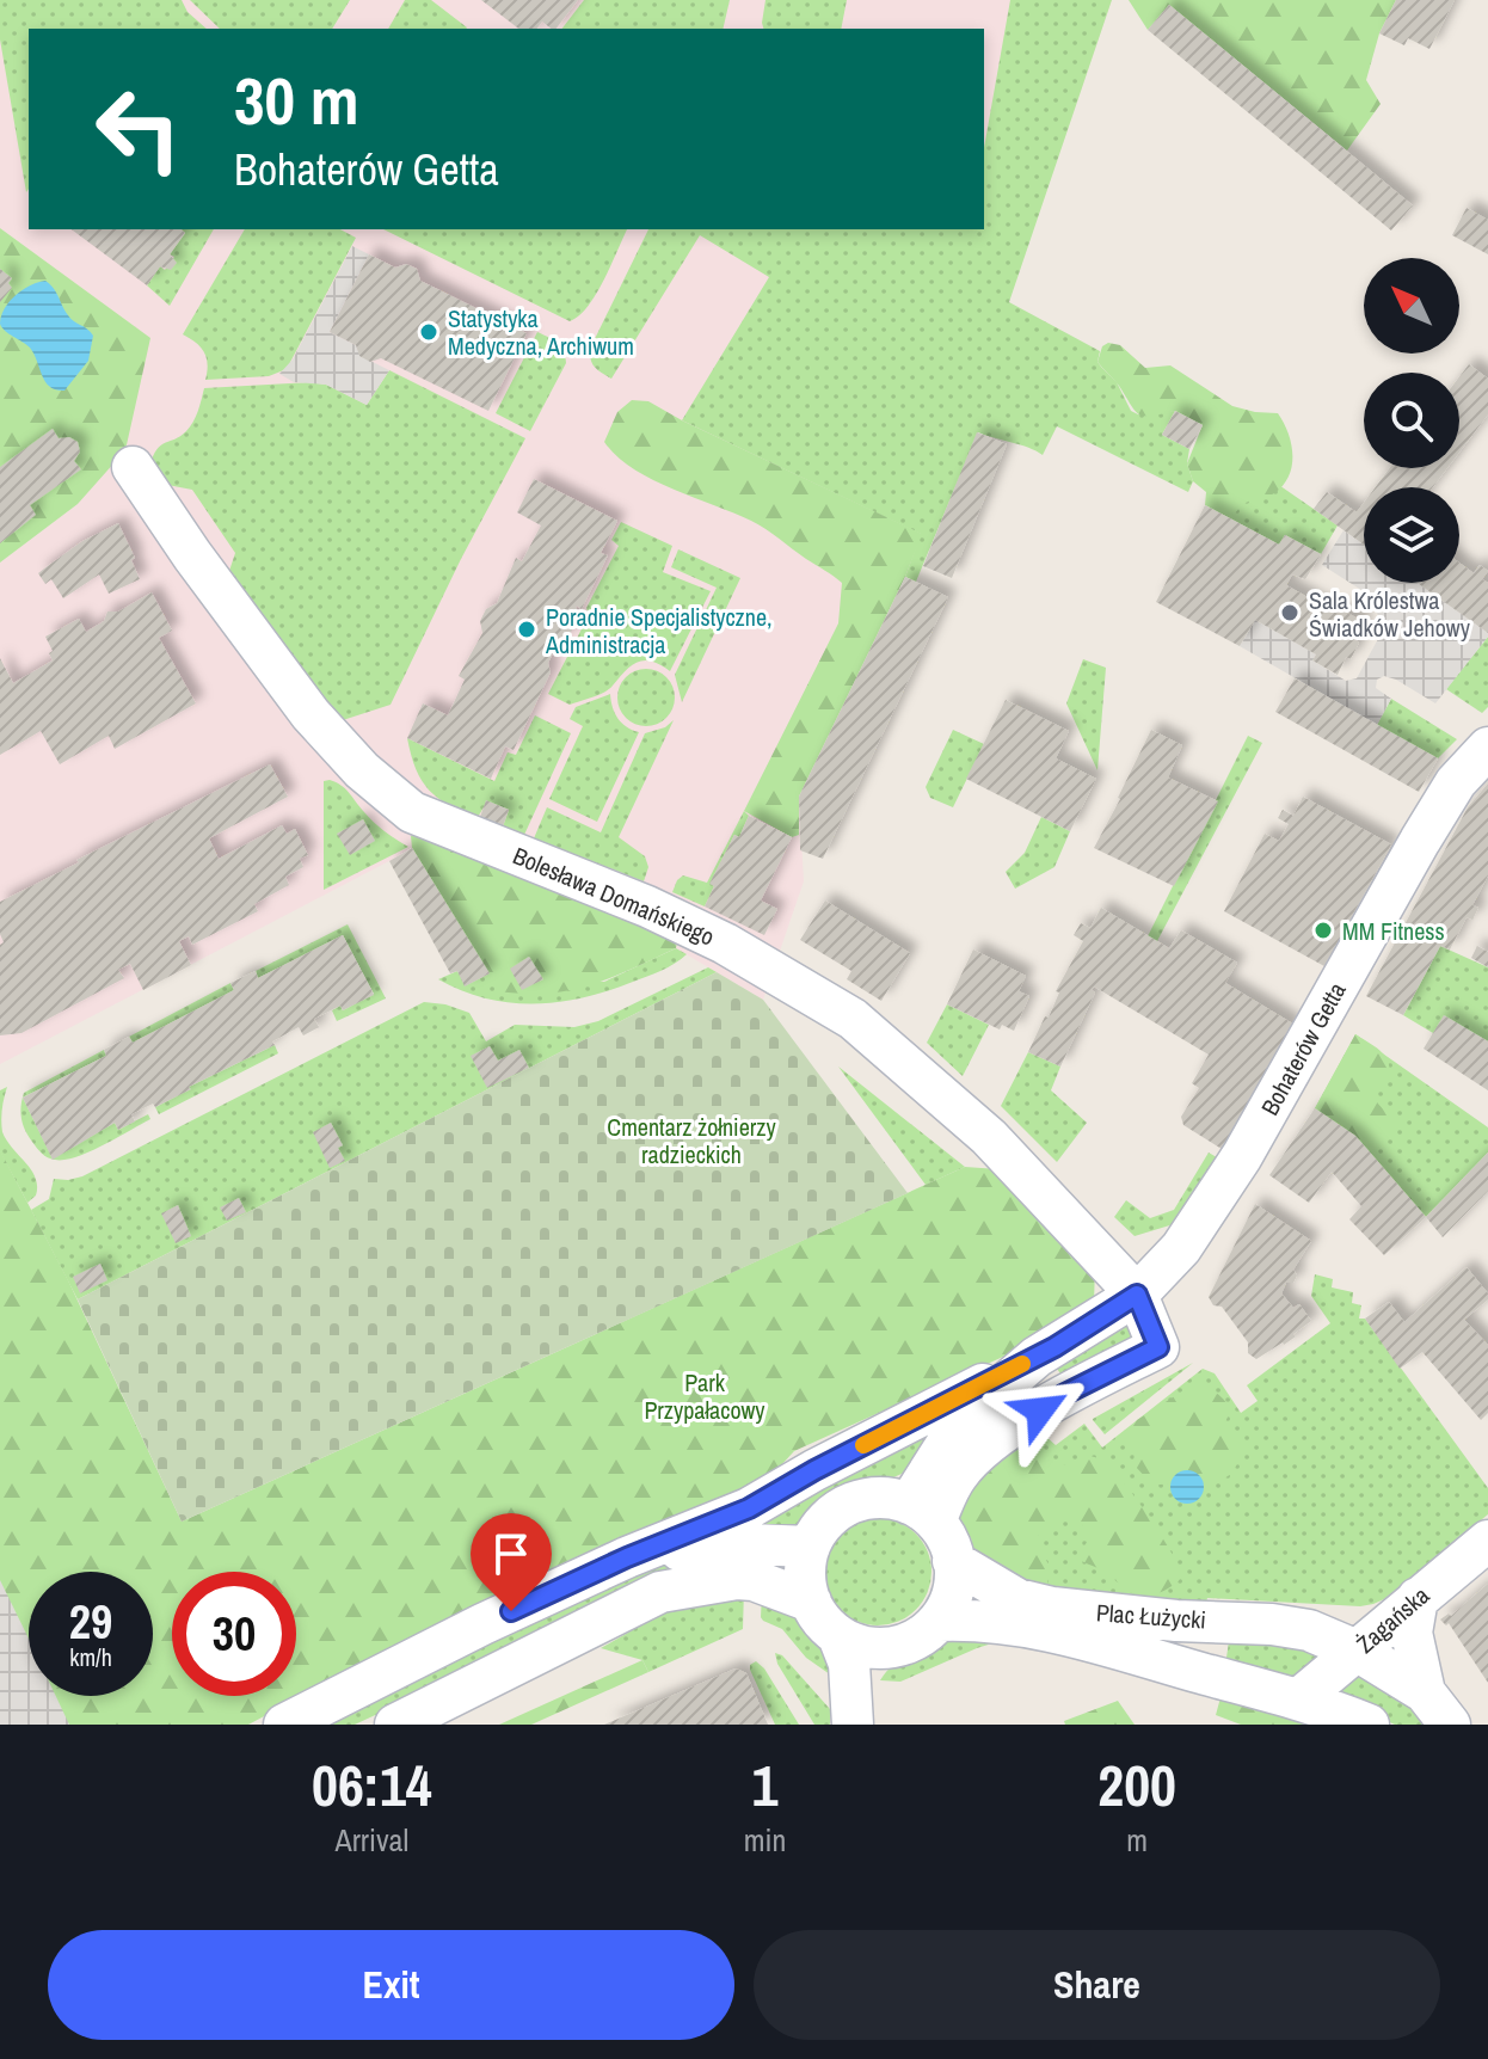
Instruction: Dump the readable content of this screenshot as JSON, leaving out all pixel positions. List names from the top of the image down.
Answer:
{
  "streets": {
    "street": [
      "Bolesława Domańskiego",
      "Bohaterów Getta",
      "Plac Łużycki",
      "Żagańska"
    ]
  },
  "crossings": [
    ["Bolesława Domańskiego", "Bohaterów Getta"],
    ["Bohaterów Getta", "Plac Łużycki"],
    ["Plac Łużycki", "Żagańska"]
  ],
  "parks": ["Cmentarz żołnierzy radzieckich", "Park Przypałacowy"],
  "places": [
    "Statystyka Medyczna, Archiwum",
    "Sala Królestwa Świadków Jehowy",
    "Poradnie Specjalistyczne, Administracja",
    "MM Fitness"
  ],
  "north": "top left",
  "page": {
    "turn": ["30 m", "Bohaterów Getta"],
    "speed": "29 km/h",
    "limit": "30",
    "eta": [
      "06:14",
      "Arrival",
      "1",
      "min",
      "200",
      "m"
    ],
    "buttons": ["Exit", "Share"]
  }
}
